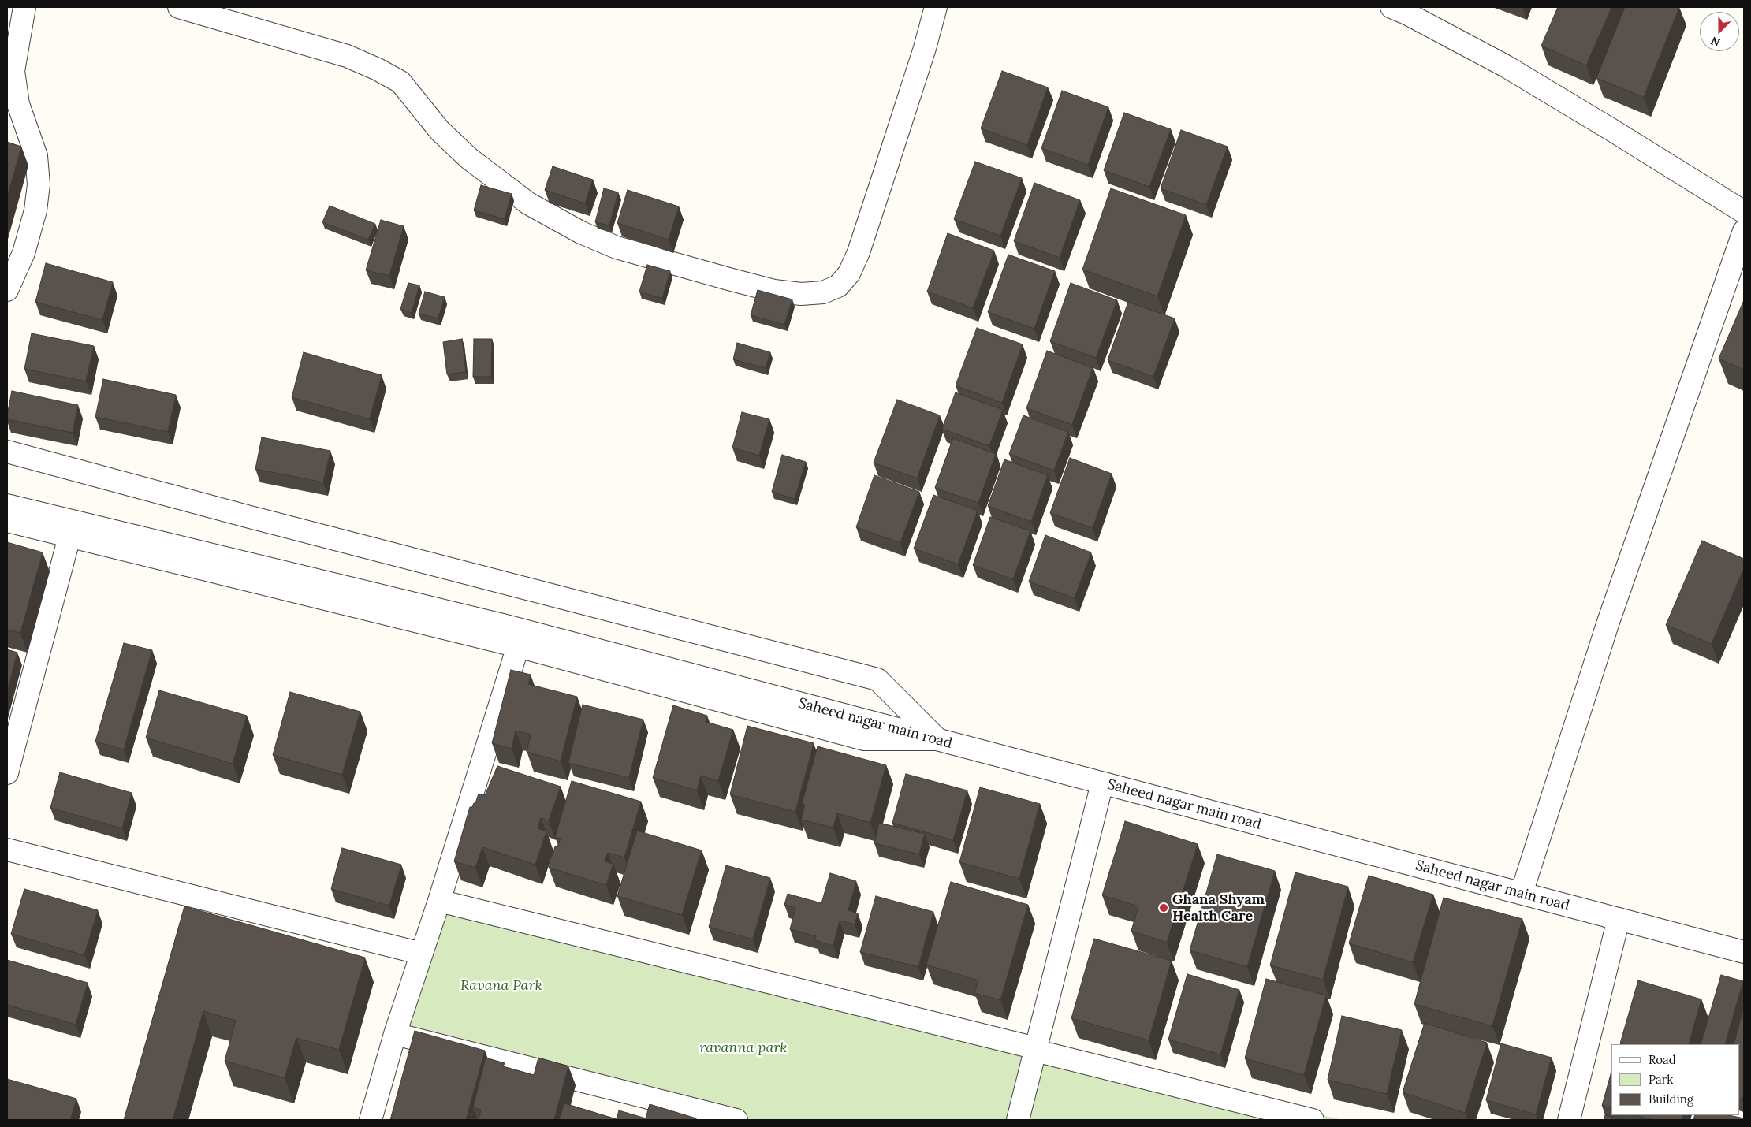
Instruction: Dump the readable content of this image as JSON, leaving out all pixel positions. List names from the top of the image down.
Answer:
{
  "streets": {
    "street": ["Saheed nagar main road"]
  },
  "parks": ["Ravana Park", "ravanna park"],
  "places": ["Ghana Shyam Health Care"],
  "legend": ["Road", "Park", "Building"],
  "north": "bottom"
}
